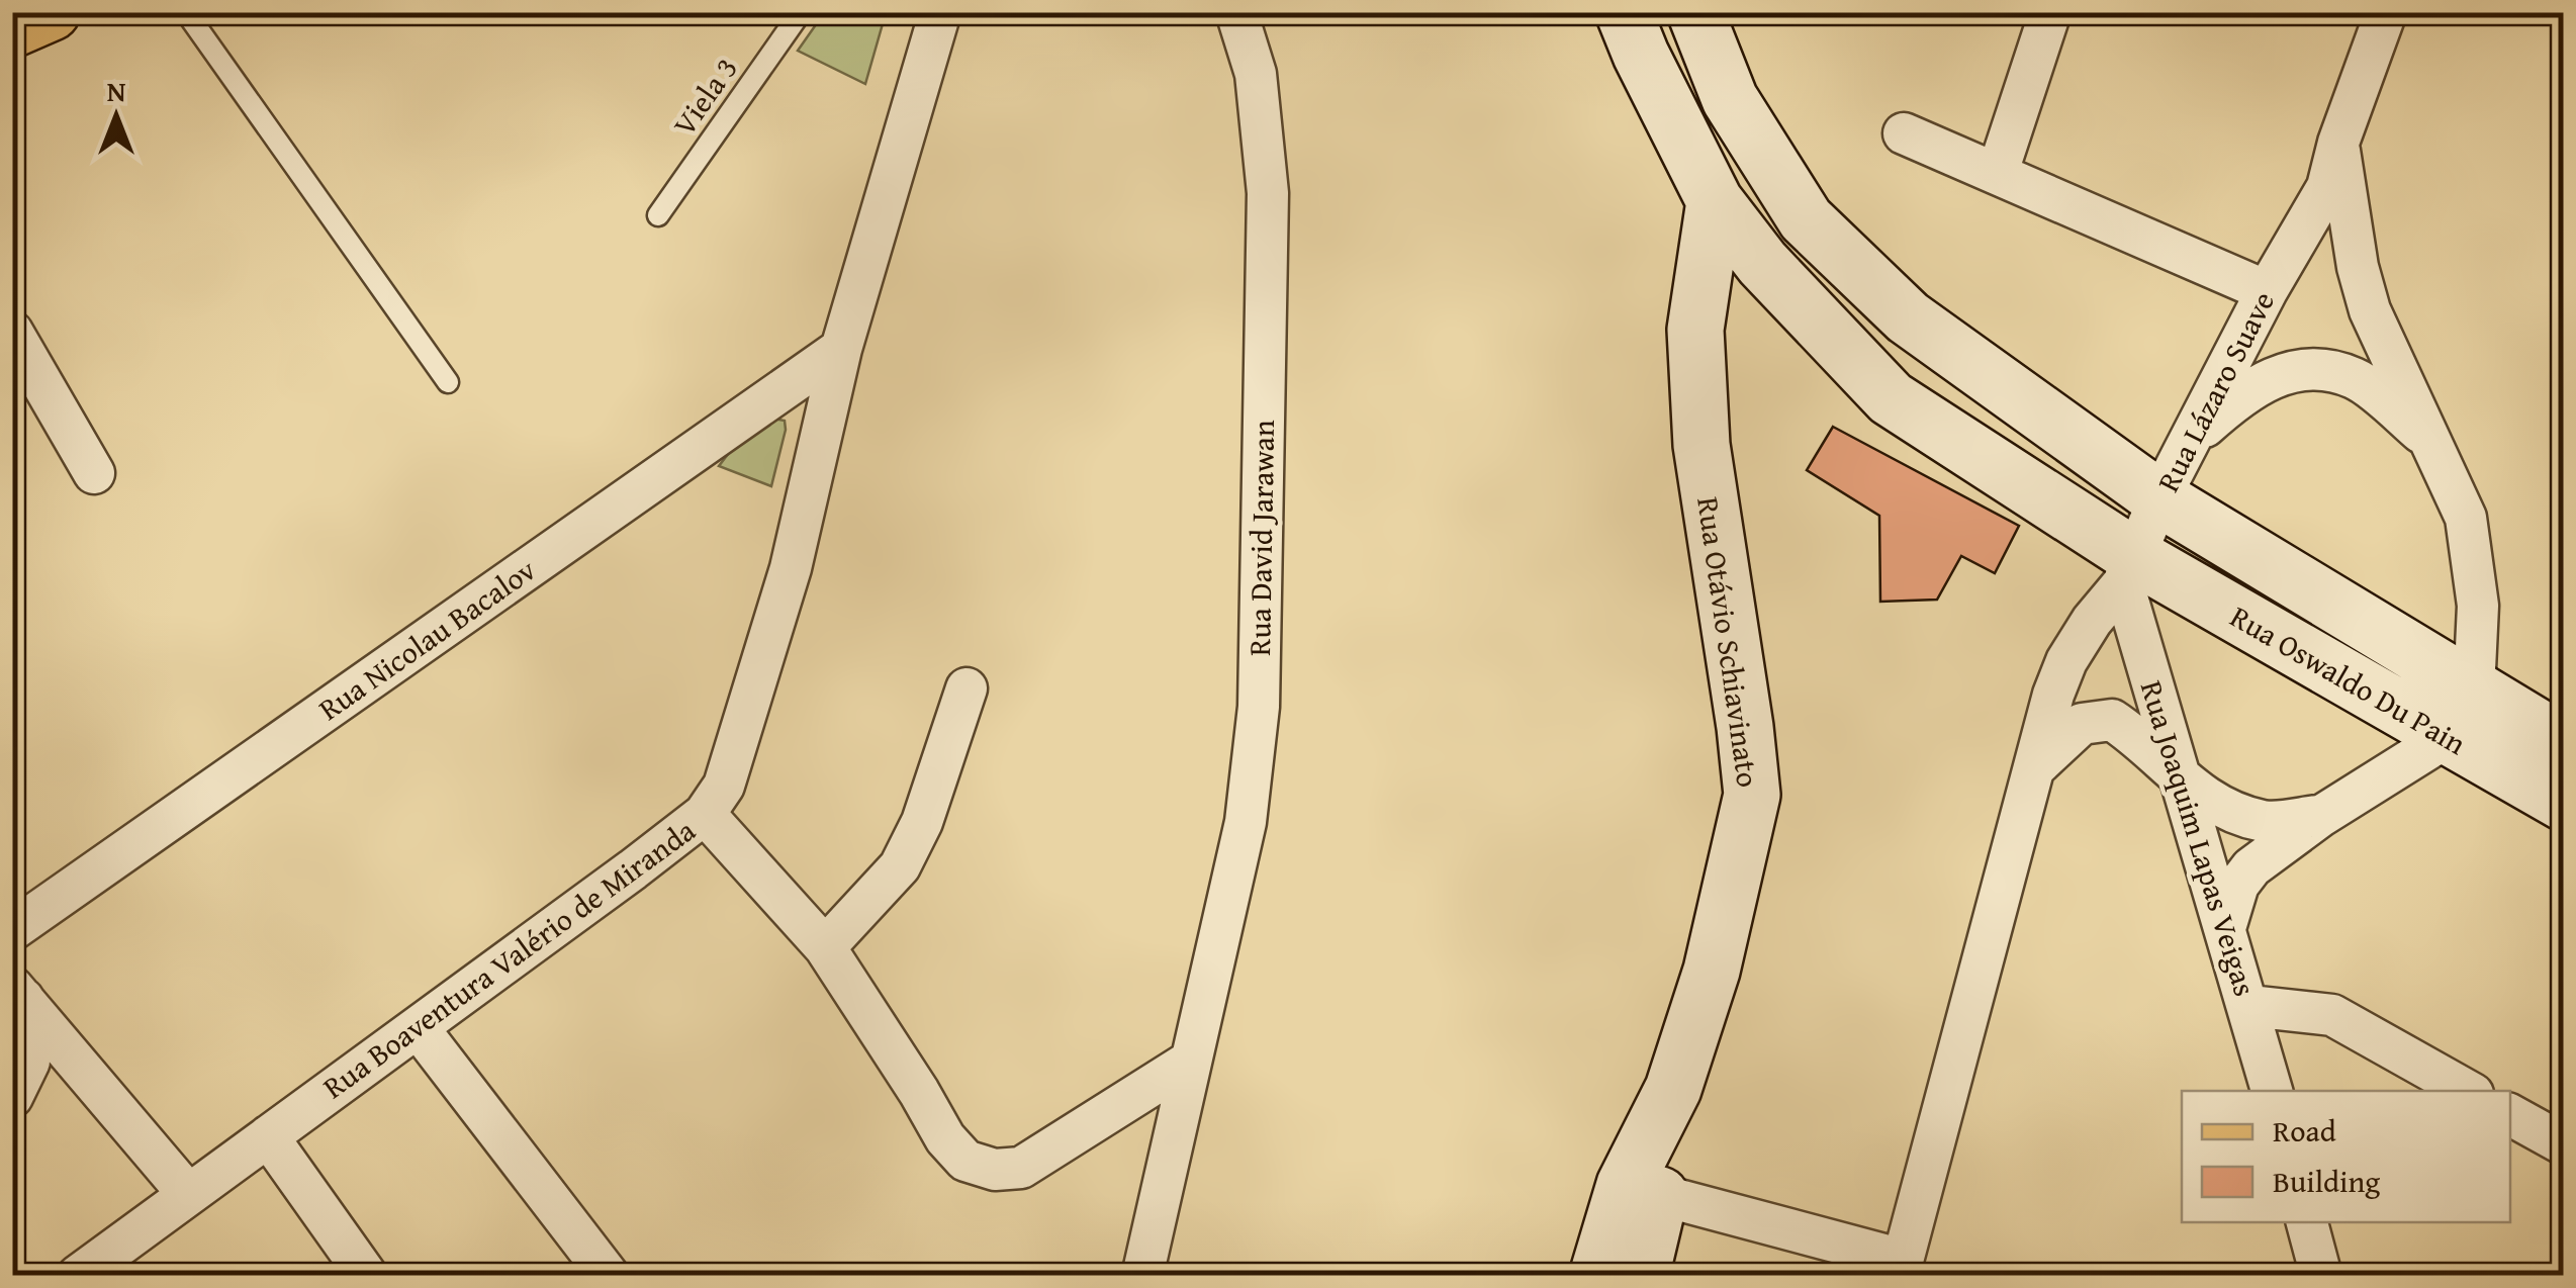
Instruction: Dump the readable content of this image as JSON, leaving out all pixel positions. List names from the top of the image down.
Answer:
{
  "streets": {
    "main road": ["Rua Otávio Schiavinato", "Rua Oswaldo Du Pain"],
    "street": [
      "Rua Lázaro Suave",
      "Rua David Jarawan",
      "Rua Nicolau Bacalov",
      "Rua Joaquim Lapas Veigas",
      "Rua Boaventura Valério de Miranda"
    ],
    "lane": ["Viela 3"]
  },
  "crossings": [
    ["Rua Lázaro Suave", "Rua Oswaldo Du Pain"],
    ["Rua Lázaro Suave", "Rua Joaquim Lapas Veigas"],
    ["Rua Nicolau Bacalov", "Rua Boaventura Valério de Miranda"],
    ["Rua Otávio Schiavinato", "Rua Oswaldo Du Pain"],
    ["Rua Oswaldo Du Pain", "Rua Joaquim Lapas Veigas"]
  ],
  "legend": ["Road", "Building"],
  "north": "top"
}
